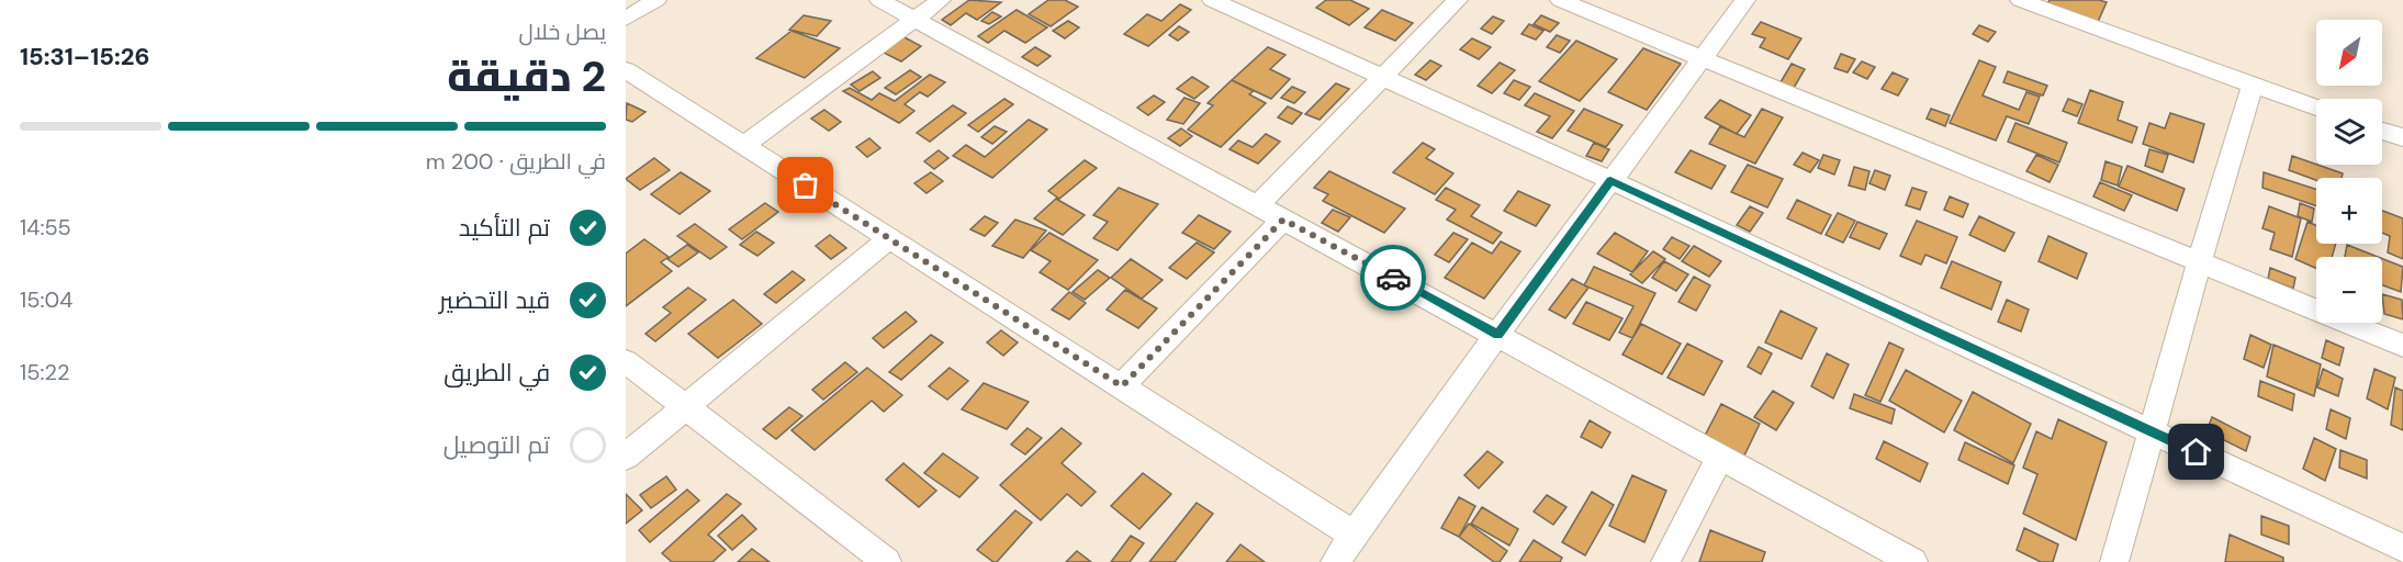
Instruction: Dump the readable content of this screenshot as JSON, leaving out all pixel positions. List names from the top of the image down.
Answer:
{
  "north": "bottom left",
  "page": {
    "heading": ["2 دقيقة", "يصل خلال", "15:26–15:31"],
    "map_buttons": ["+", "−"],
    "bar": "في الطريق · 200 m",
    "list": [
      ["تم التأكيد", "14:55"],
      ["قيد التحضير", "15:04"],
      ["في الطريق", "15:22"],
      "تم التوصيل"
    ]
  }
}
